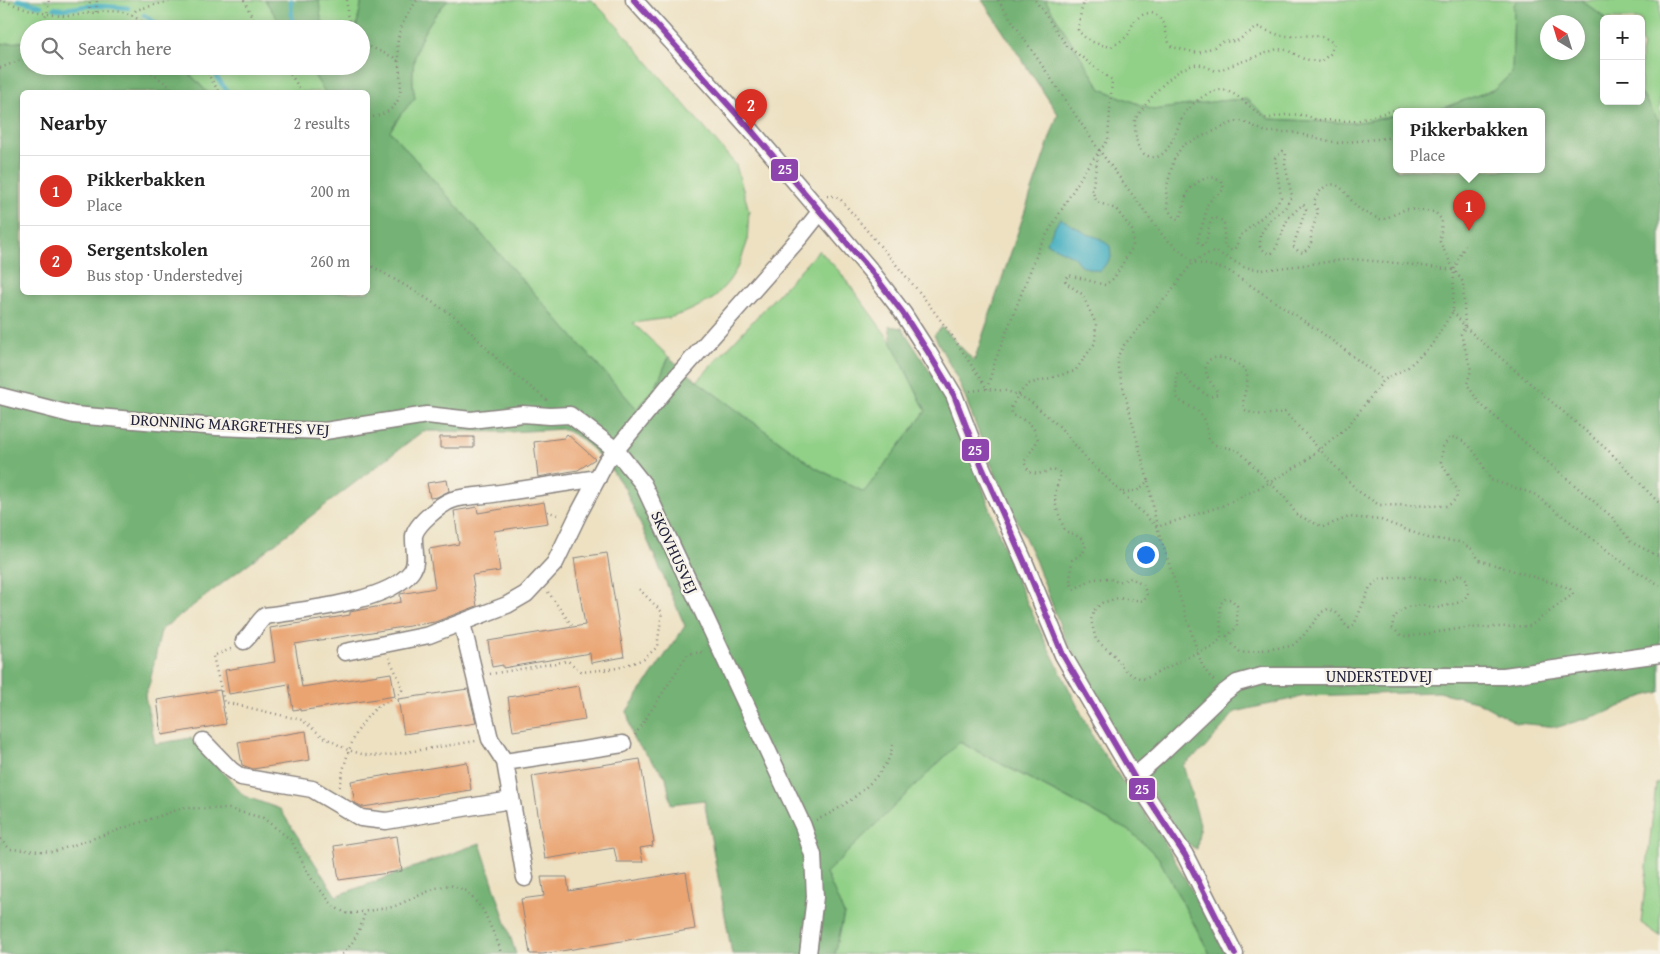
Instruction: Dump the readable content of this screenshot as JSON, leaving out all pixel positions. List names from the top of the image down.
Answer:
{
  "streets": {
    "street": ["DRONNING MARGRETHES VEJ", "SKOVHUSVEJ", "UNDERSTEDVEJ"]
  },
  "crossings": [
    ["DRONNING MARGRETHES VEJ", "SKOVHUSVEJ"]
  ],
  "lines": ["transit line 25"],
  "north": "top left",
  "page": {
    "map_buttons": ["+", "−"],
    "search": "Search here",
    "pins": ["2", "1"],
    "heading": ["Nearby", "2 results"],
    "popup": ["Pikkerbakken", "Place"],
    "list": [
      {
        "mark": "1",
        "name": "Pikkerbakken",
        "note": "Place",
        "value": "200 m"
      },
      {
        "mark": "2",
        "name": "Sergentskolen",
        "note": "Bus stop · Understedvej",
        "value": "260 m"
      }
    ]
  }
}
